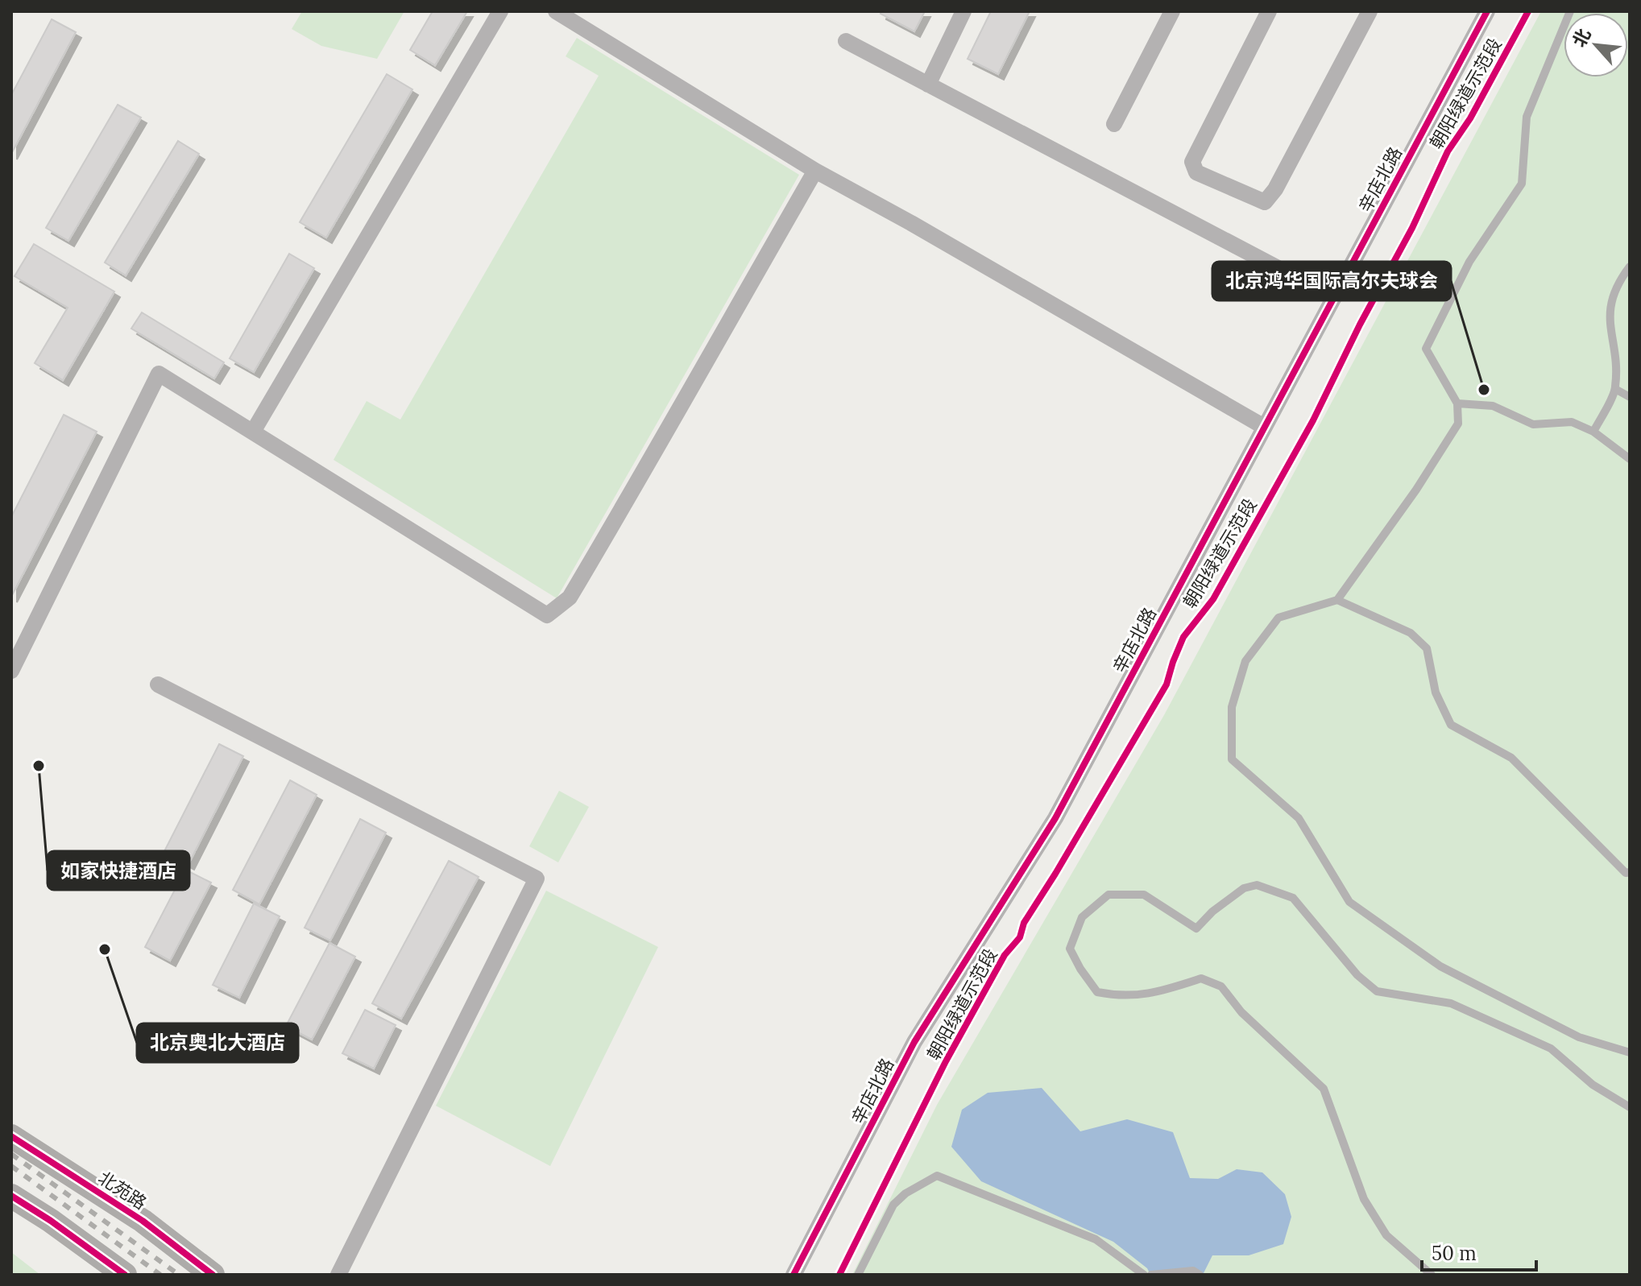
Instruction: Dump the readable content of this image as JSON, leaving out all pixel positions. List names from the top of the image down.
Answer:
{
  "streets": {
    "main road": ["北苑路"],
    "street": ["辛店北路"],
    "cycle path": ["朝阳绿道示范段"]
  },
  "places": ["北京鸿华国际高尔夫球会", "如家快捷酒店", "北京奥北大酒店"],
  "scale_bar": "50 m",
  "north": "top left"
}
